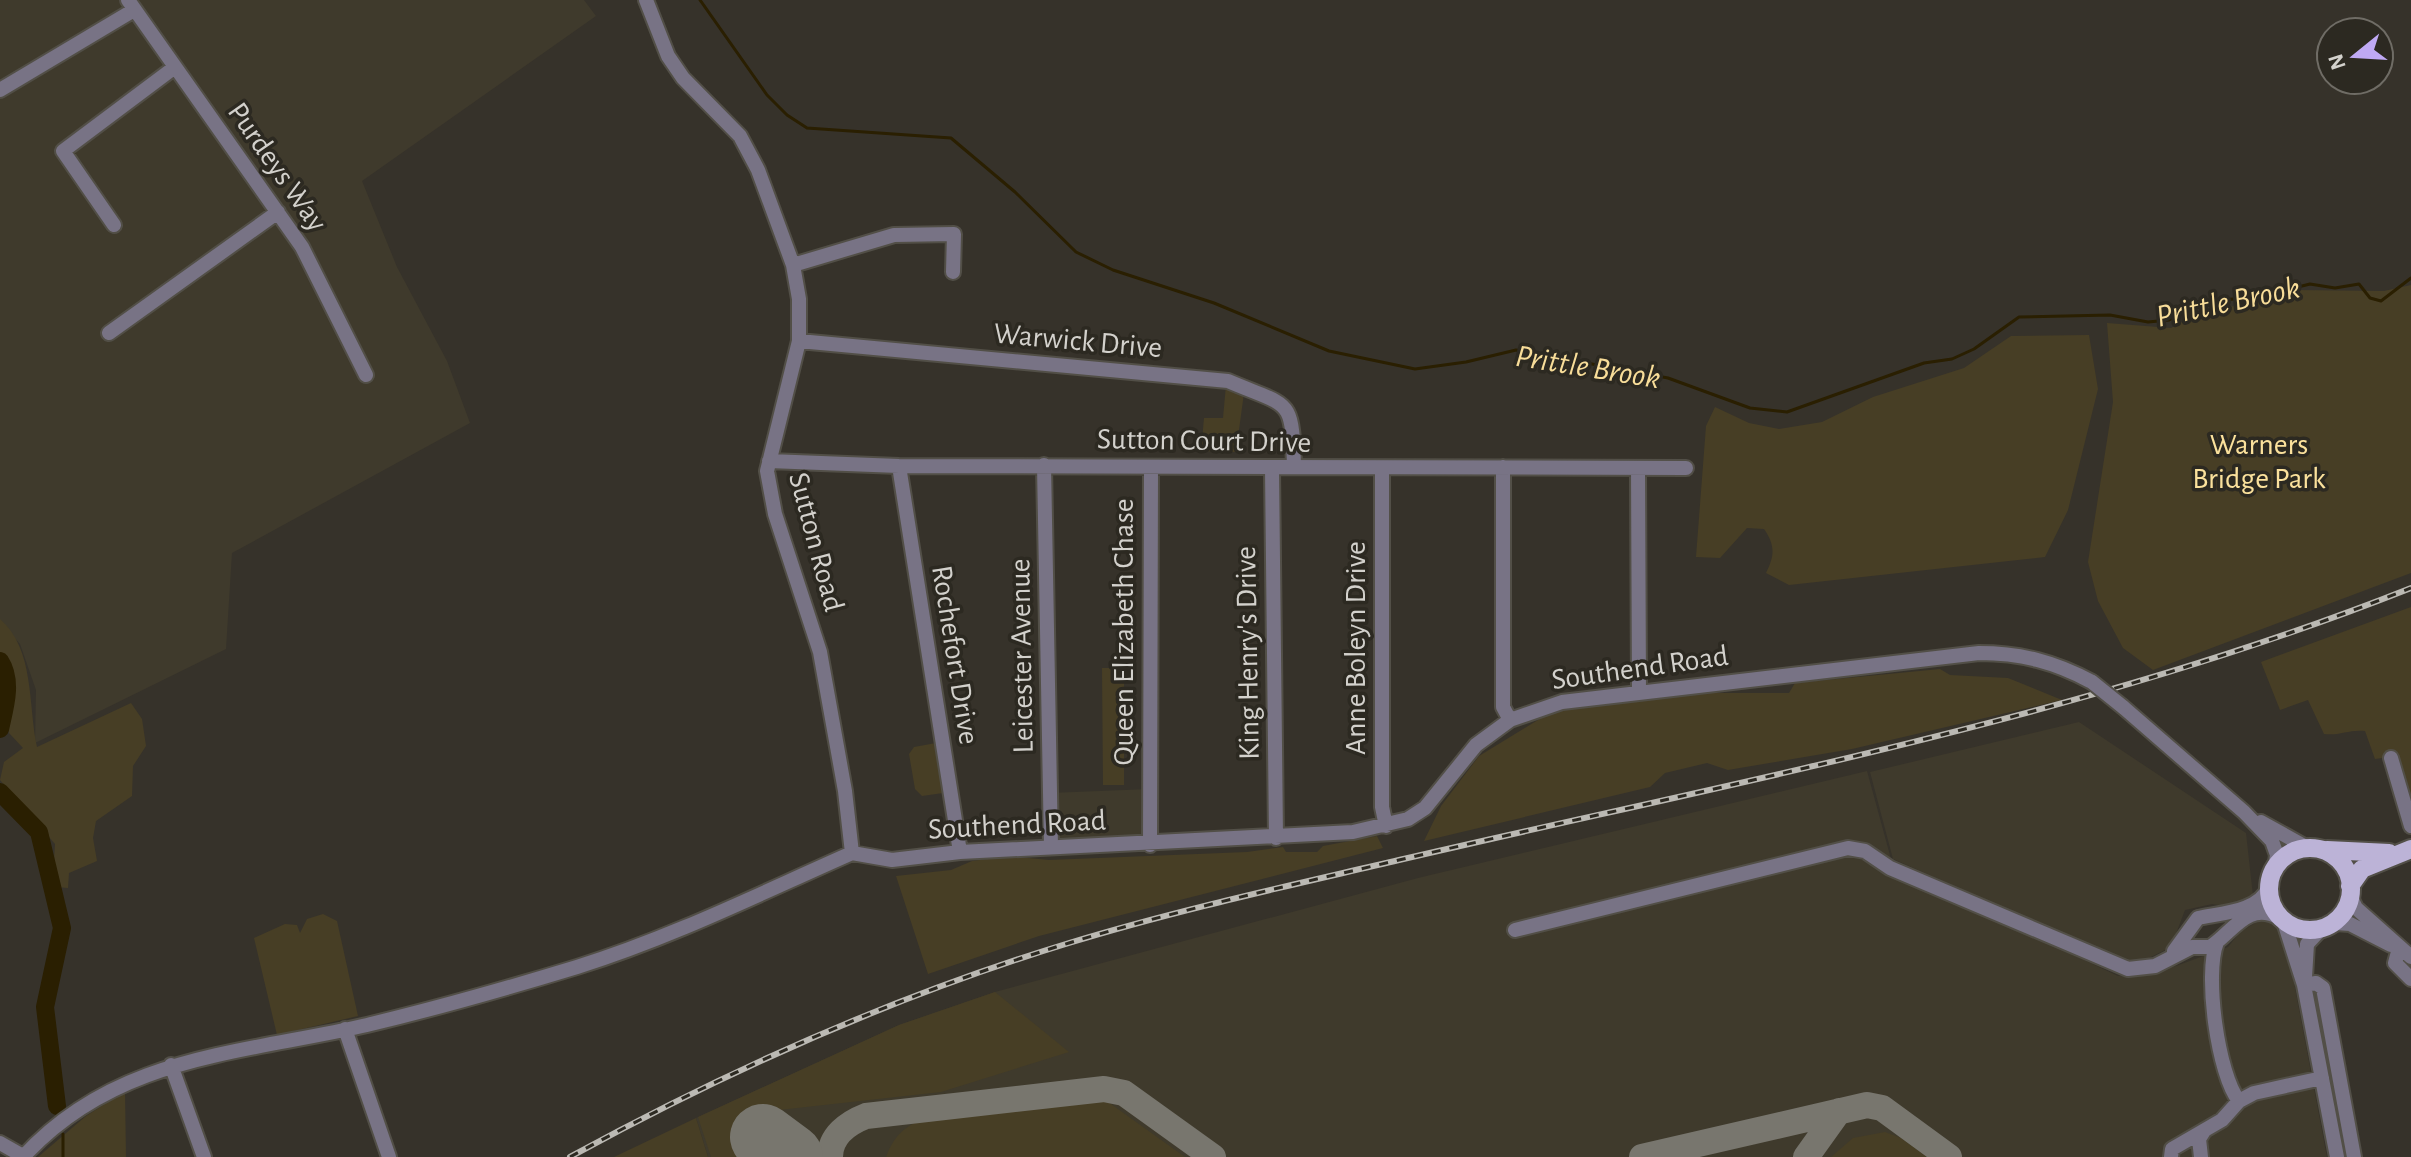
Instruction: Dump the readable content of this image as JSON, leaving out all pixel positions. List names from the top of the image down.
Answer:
{
  "streets": {
    "street": [
      "Purdeys Way",
      "Warwick Drive",
      "Sutton Court Drive",
      "Sutton Road",
      "Queen Elizabeth Chase",
      "Anne Boleyn Drive",
      "King Henry's Drive",
      "Rochefort Drive",
      "Leicester Avenue",
      "Southend Road"
    ]
  },
  "crossings": [
    ["Warwick Drive", "Sutton Court Drive"],
    ["Warwick Drive", "Sutton Road"],
    ["Sutton Court Drive", "Sutton Road"],
    ["Sutton Court Drive", "Queen Elizabeth Chase"],
    ["Sutton Court Drive", "Anne Boleyn Drive"],
    ["Sutton Court Drive", "King Henry's Drive"],
    ["Sutton Court Drive", "Rochefort Drive"],
    ["Sutton Court Drive", "Leicester Avenue"],
    ["Sutton Road", "Southend Road"],
    ["Queen Elizabeth Chase", "Southend Road"],
    ["Anne Boleyn Drive", "Southend Road"],
    ["King Henry's Drive", "Southend Road"],
    ["Rochefort Drive", "Southend Road"],
    ["Leicester Avenue", "Southend Road"]
  ],
  "water": ["Prittle Brook"],
  "parks": ["Warners Bridge Park"],
  "north": "left"
}
